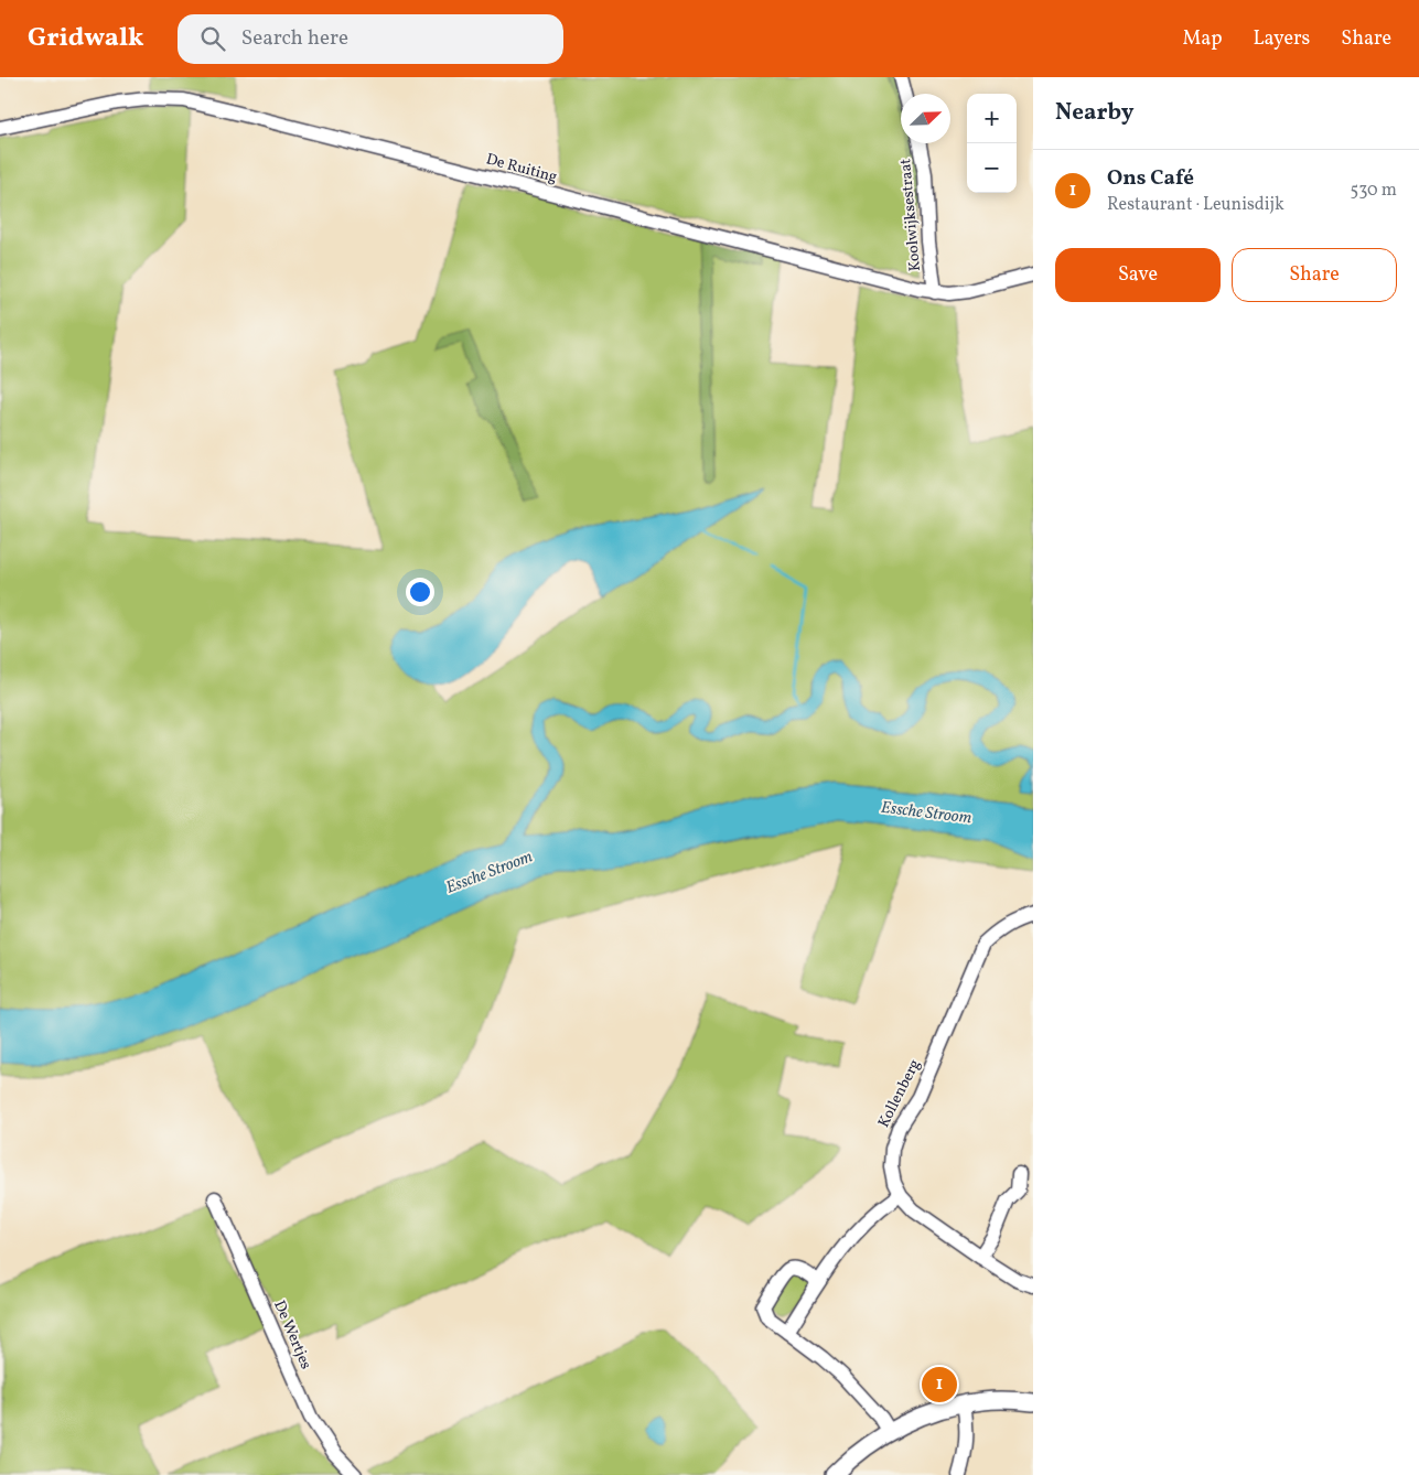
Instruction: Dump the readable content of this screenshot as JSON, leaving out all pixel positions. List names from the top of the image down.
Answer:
{
  "streets": {
    "street": [
      "De Ruiting",
      "Koolwijksestraat",
      "Kollenberg",
      "De Wertjes"
    ]
  },
  "crossings": [
    ["De Ruiting", "Koolwijksestraat"]
  ],
  "water": ["Essche Stroom"],
  "north": "top right",
  "page": {
    "header": "Gridwalk",
    "search": "Search here",
    "nav": ["Map", "Layers", "Share"],
    "heading": "Nearby",
    "map_buttons": ["+", "−"],
    "list": [
      {
        "mark": "1",
        "name": "Ons Café",
        "note": "Restaurant · Leunisdijk",
        "value": "530 m"
      }
    ],
    "buttons": ["Save", "Share"],
    "pins": "1"
  }
}
